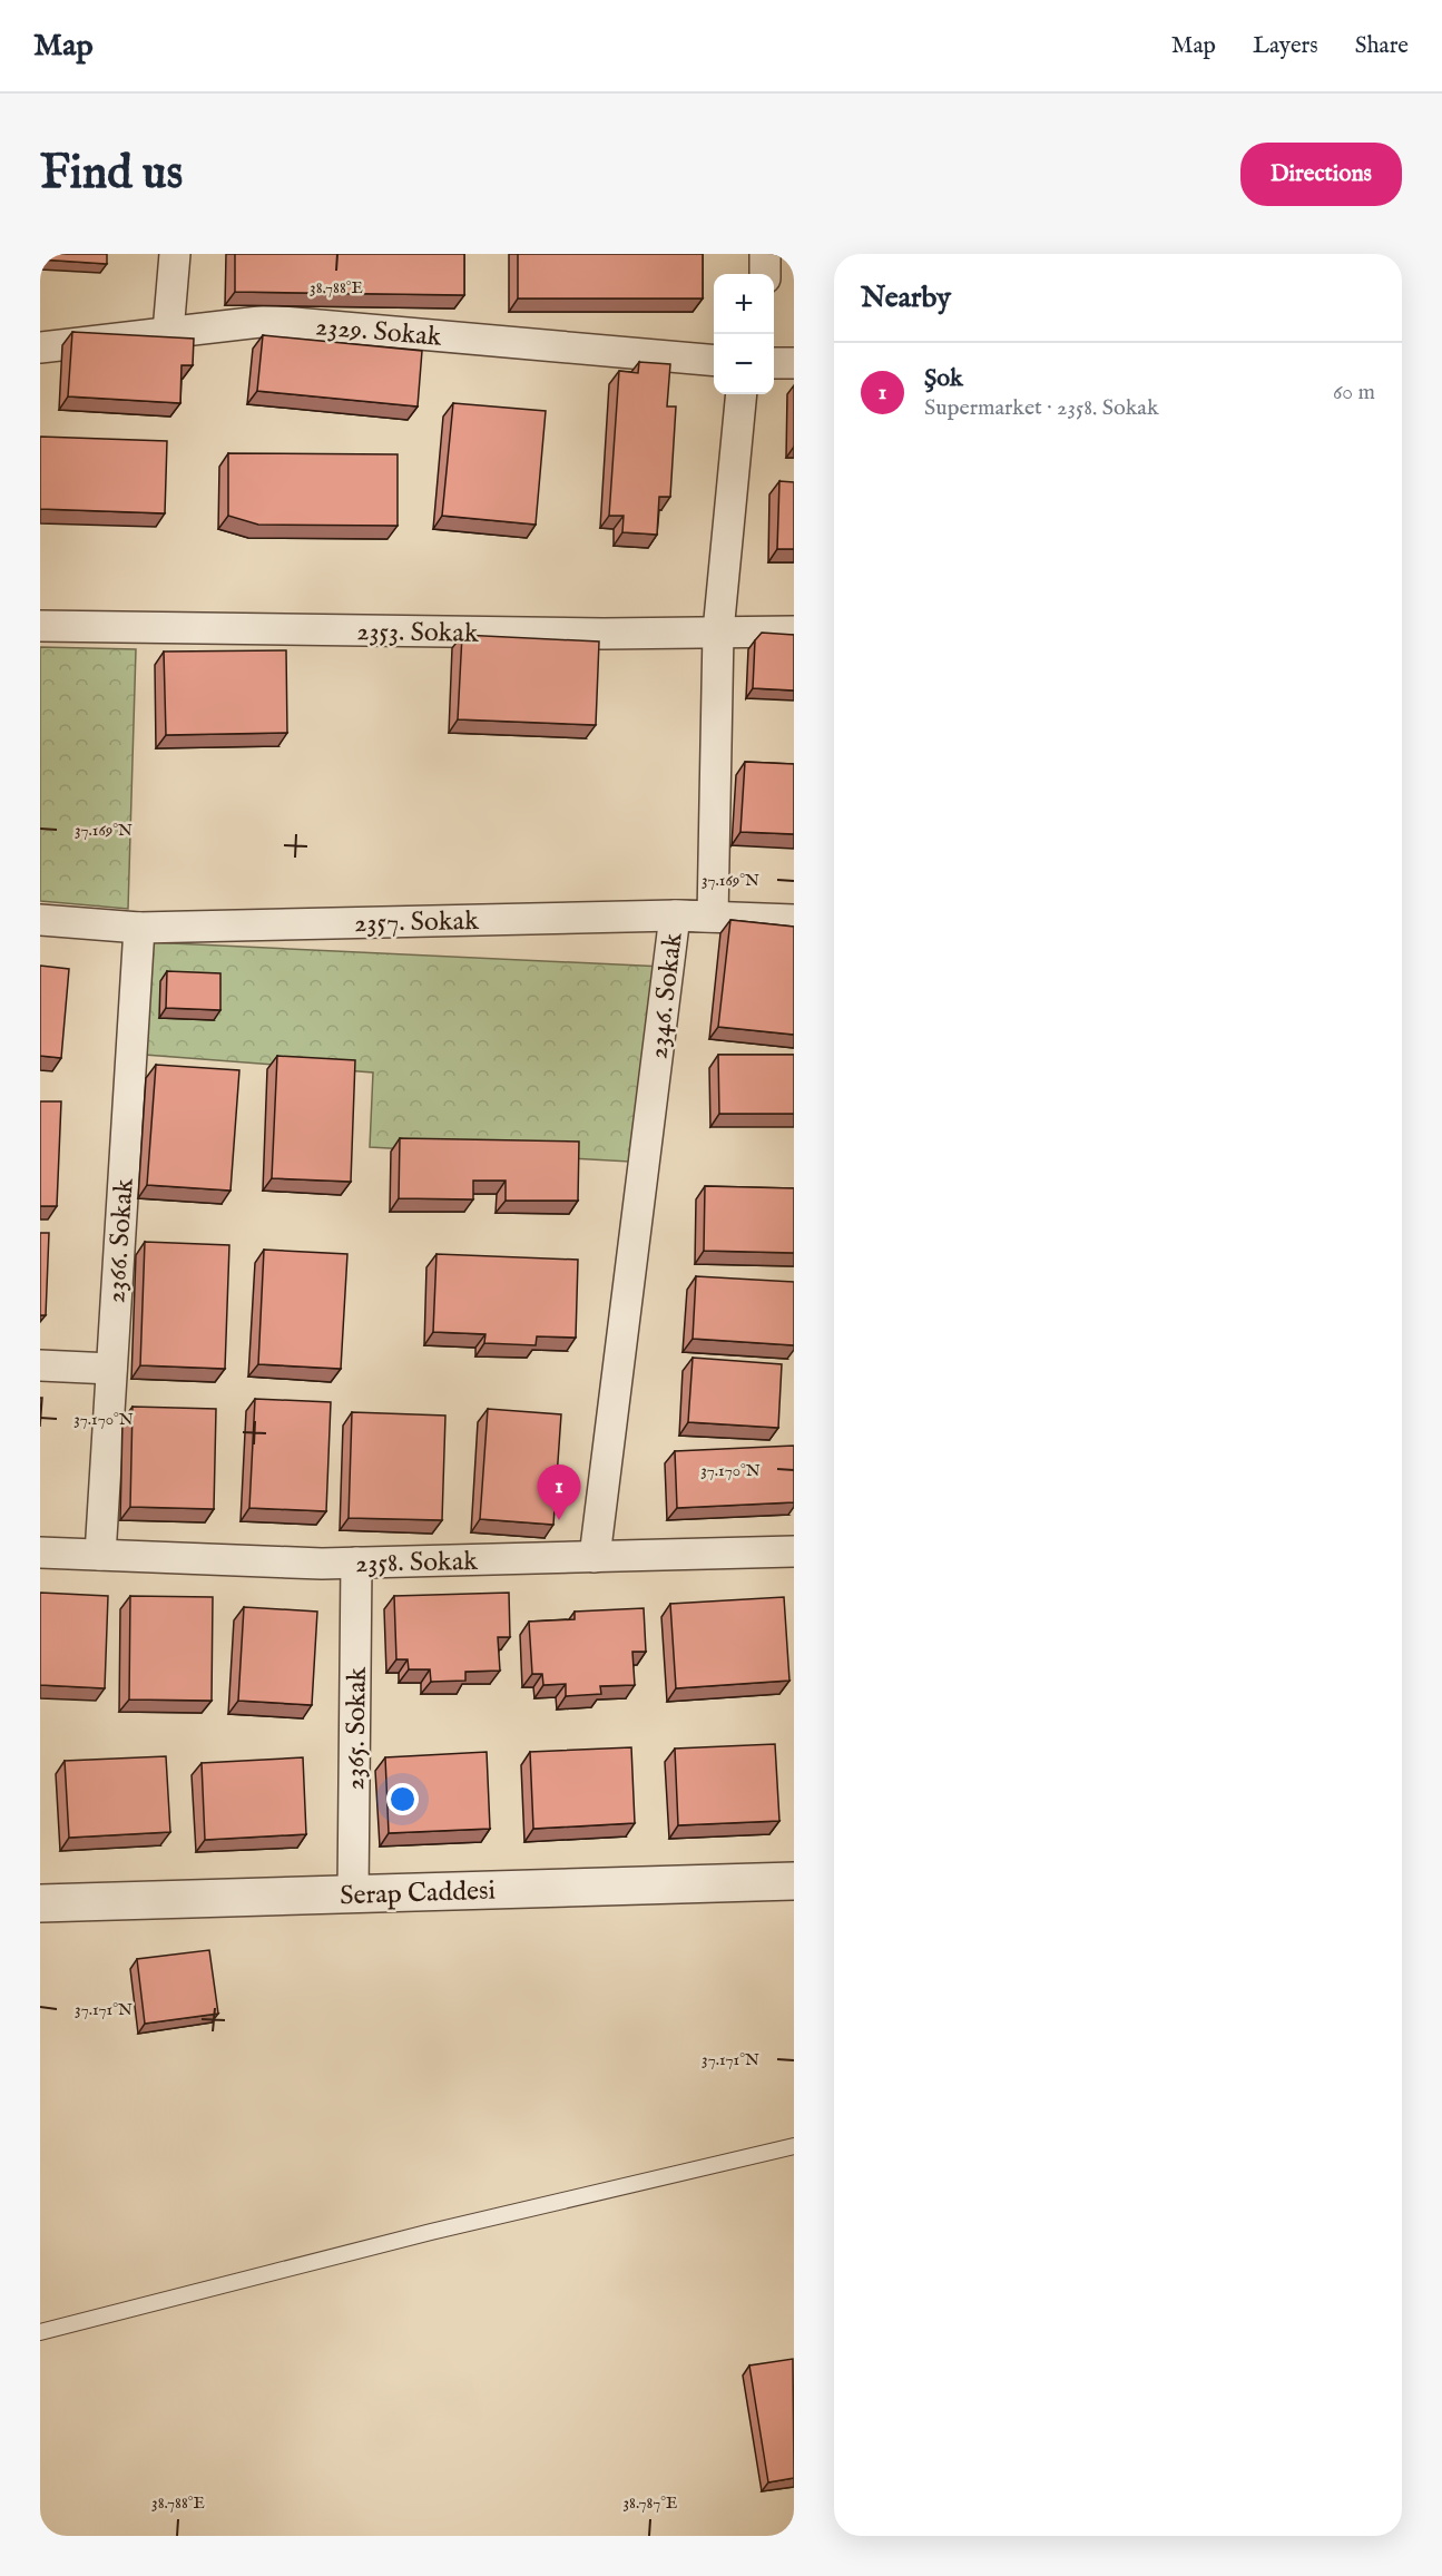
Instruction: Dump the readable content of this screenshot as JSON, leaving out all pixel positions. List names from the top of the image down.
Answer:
{
  "streets": {
    "street": [
      "2329. Sokak",
      "2353. Sokak",
      "2357. Sokak",
      "2346. Sokak",
      "2366. Sokak",
      "2358. Sokak",
      "2365. Sokak",
      "Serap Caddesi"
    ]
  },
  "crossings": [
    ["2353. Sokak", "2346. Sokak"],
    ["2357. Sokak", "2346. Sokak"],
    ["2357. Sokak", "2366. Sokak"],
    ["2346. Sokak", "2358. Sokak"],
    ["2366. Sokak", "2358. Sokak"],
    ["2358. Sokak", "2365. Sokak"],
    ["2365. Sokak", "Serap Caddesi"]
  ],
  "page": {
    "header": "Map",
    "nav": ["Map", "Layers", "Share"],
    "buttons": "Directions",
    "title": "Find us",
    "heading": "Nearby",
    "map_buttons": ["+", "−"],
    "list": [
      {
        "mark": "1",
        "name": "Şok",
        "note": "Supermarket · 2358. Sokak",
        "value": "60 m"
      }
    ],
    "pins": "1"
  },
  "coordinates": [
    "38.788°E",
    "37.169°N",
    "37.170°N",
    "37.171°N",
    "38.787°E"
  ]
}
